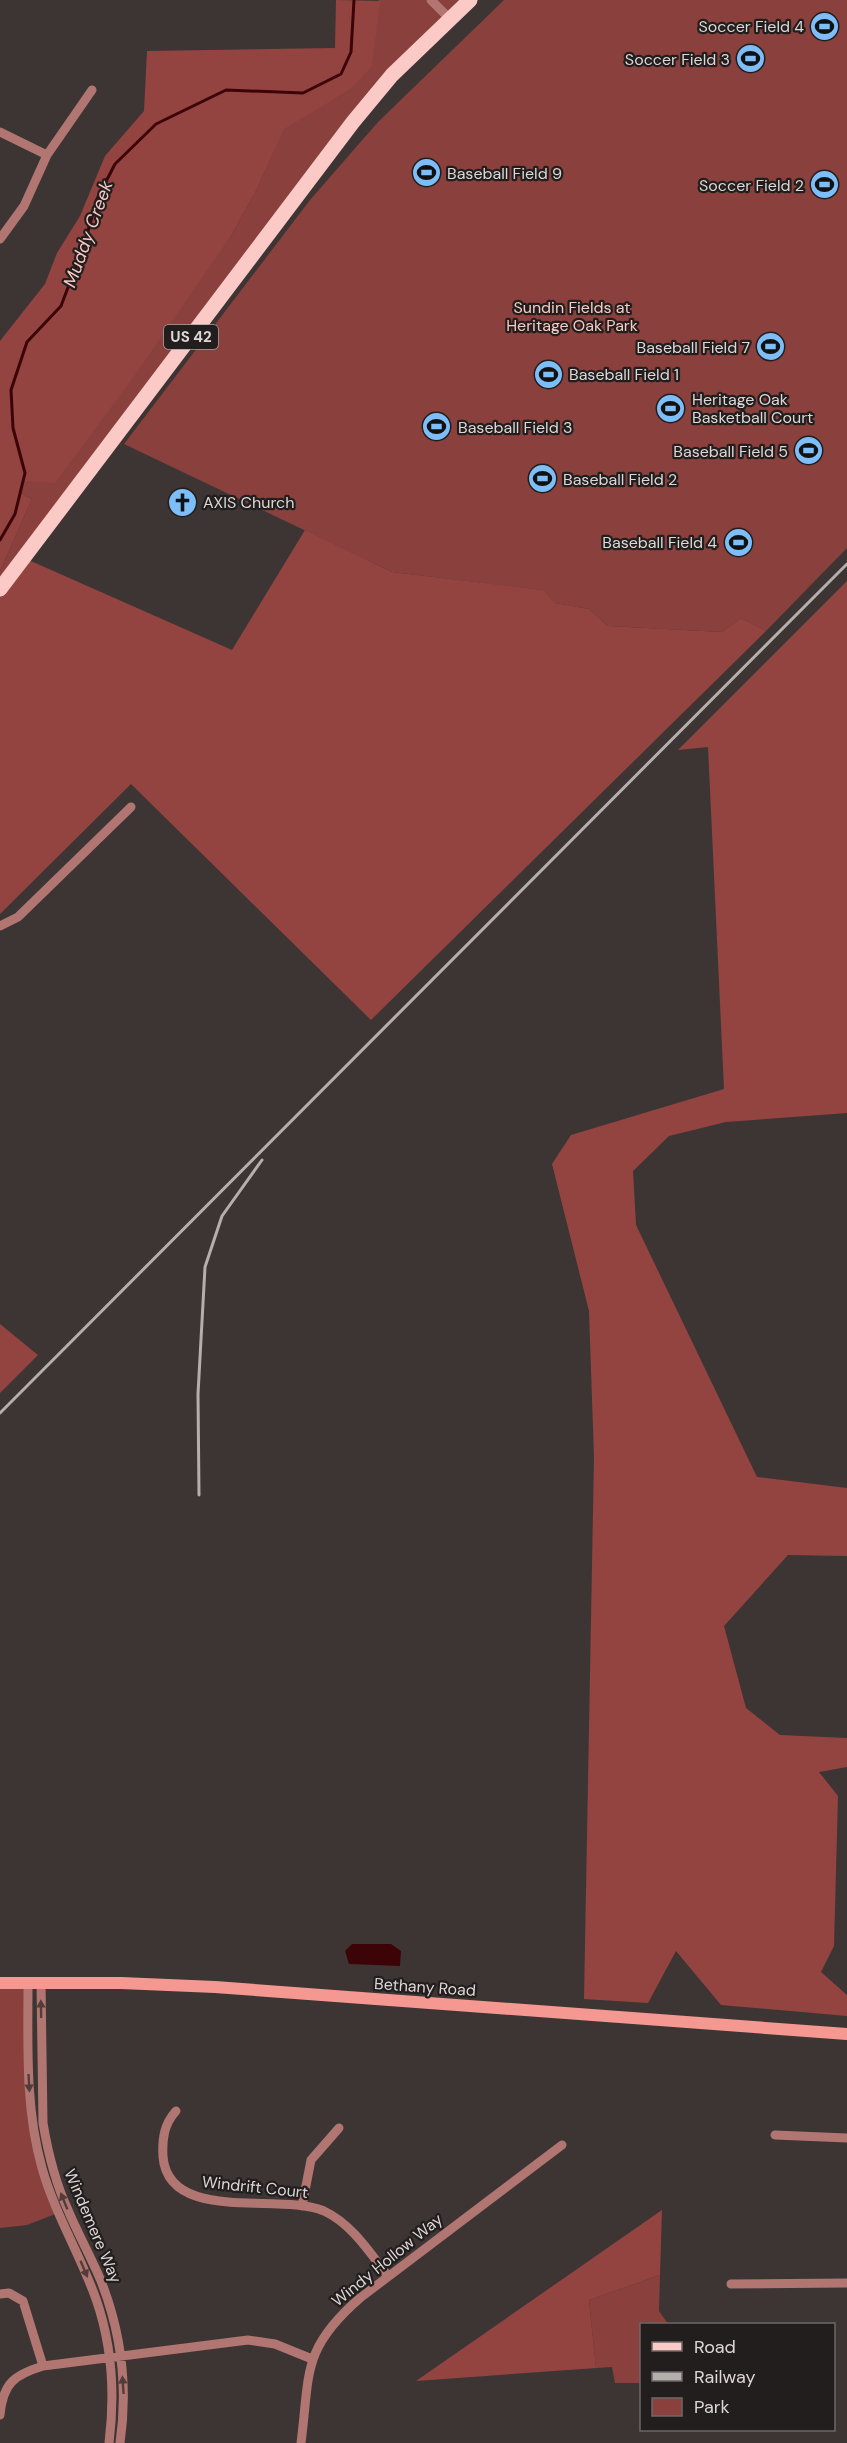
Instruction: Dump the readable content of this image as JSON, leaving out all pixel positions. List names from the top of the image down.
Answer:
{
  "streets": {
    "main road": ["US 42", "Bethany Road"],
    "street": ["Windrift Court", "Windemere Way", "Windy Hollow Way"]
  },
  "crossings": [
    ["Bethany Road", "Windemere Way"],
    ["Windrift Court", "Windy Hollow Way"]
  ],
  "water": ["Muddy Creek"],
  "parks": ["Sundin Fields at Heritage Oak Park"],
  "places": {
    "sports": [
      "Soccer Field 4",
      "Soccer Field 3",
      "Baseball Field 9",
      "Soccer Field 2",
      "Baseball Field 7",
      "Baseball Field 1",
      "Heritage Oak Basketball Court",
      "Baseball Field 3",
      "Baseball Field 5",
      "Baseball Field 2",
      "Baseball Field 4"
    ],
    "church": ["AXIS Church"]
  },
  "legend": ["Road", "Railway", "Park"]
}
